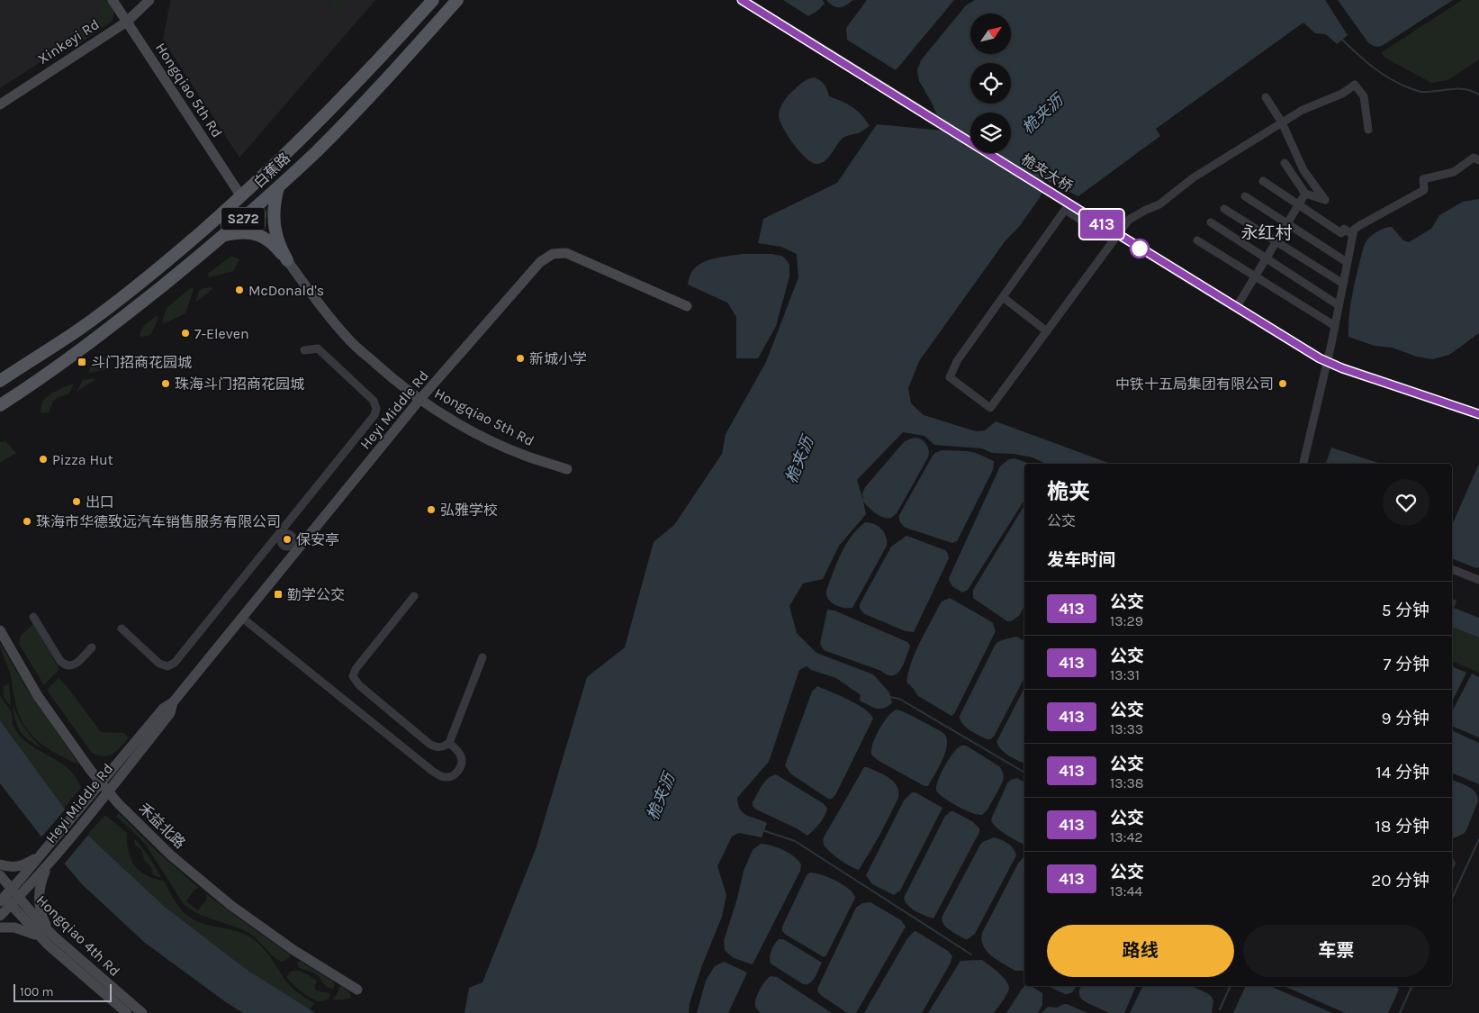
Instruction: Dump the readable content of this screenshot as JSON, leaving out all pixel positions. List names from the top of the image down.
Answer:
{
  "streets": {
    "main road": ["白蕉路", "S272"],
    "street": [
      "Xinkeyi Rd",
      "Hongqiao 5th Rd",
      "桅夹大桥",
      "Heyi Middle Rd",
      "禾益北路",
      "Hongqiao 4th Rd"
    ]
  },
  "crossings": [
    ["Xinkeyi Rd", "Hongqiao 5th Rd"],
    ["Hongqiao 5th Rd", "白蕉路"],
    ["Hongqiao 5th Rd", "Heyi Middle Rd"],
    ["Heyi Middle Rd", "禾益北路"],
    ["Heyi Middle Rd", "Hongqiao 4th Rd"]
  ],
  "districts": ["永红村"],
  "water": ["桅夹沥"],
  "places": {
    "other": [
      "McDonald's",
      "7-Eleven",
      "新城小学",
      "珠海斗门招商花园城",
      "中铁十五局集团有限公司",
      "Pizza Hut",
      "出口",
      "弘雅学校",
      "珠海市华德致远汽车销售服务有限公司",
      "保安亭"
    ],
    "transit": ["斗门招商花园城", "勤学公交"]
  },
  "lines": ["bus line 413"],
  "scale_bar": "100 m",
  "north": "top right",
  "page": {
    "on_map": "413",
    "heading": [
      ["桅夹", "公交"],
      "发车时间"
    ],
    "list": [
      {
        "mark": "413",
        "name": "公交",
        "note": "13:29",
        "value": "5 分钟"
      },
      {
        "mark": "413",
        "name": "公交",
        "note": "13:31",
        "value": "7 分钟"
      },
      {
        "mark": "413",
        "name": "公交",
        "note": "13:33",
        "value": "9 分钟"
      },
      {
        "mark": "413",
        "name": "公交",
        "note": "13:38",
        "value": "14 分钟"
      },
      {
        "mark": "413",
        "name": "公交",
        "note": "13:42",
        "value": "18 分钟"
      },
      {
        "mark": "413",
        "name": "公交",
        "note": "13:44",
        "value": "20 分钟"
      }
    ],
    "buttons": ["路线", "车票"],
    "scale": "100 m"
  }
}
